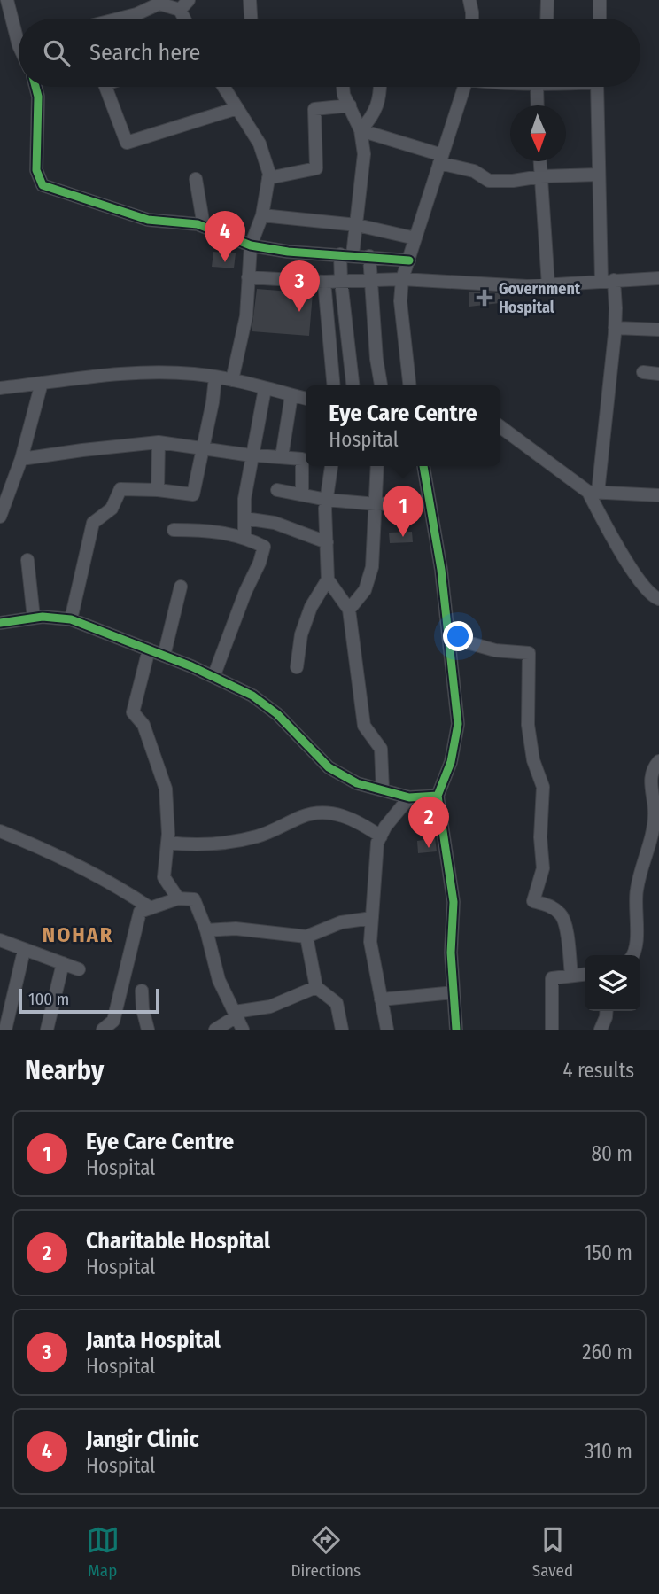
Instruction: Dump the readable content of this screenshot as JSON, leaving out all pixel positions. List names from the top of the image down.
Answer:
{
  "districts": ["NOHAR"],
  "places": {
    "health": ["Government Hospital"]
  },
  "scale_bar": "100 m",
  "north": "bottom",
  "page": {
    "search": "Search here",
    "pins": [
      "4",
      "3",
      "1",
      "2"
    ],
    "popup": ["Eye Care Centre", "Hospital"],
    "scale": "100 m",
    "heading": ["Nearby", "4 results"],
    "list": [
      {
        "mark": "1",
        "name": "Eye Care Centre",
        "note": "Hospital",
        "value": "80 m"
      },
      {
        "mark": "2",
        "name": "Charitable Hospital",
        "note": "Hospital",
        "value": "150 m"
      },
      {
        "mark": "3",
        "name": "Janta Hospital",
        "note": "Hospital",
        "value": "260 m"
      },
      {
        "mark": "4",
        "name": "Jangir Clinic",
        "note": "Hospital",
        "value": "310 m"
      }
    ],
    "nav": ["Map", "Directions", "Saved"]
  }
}
